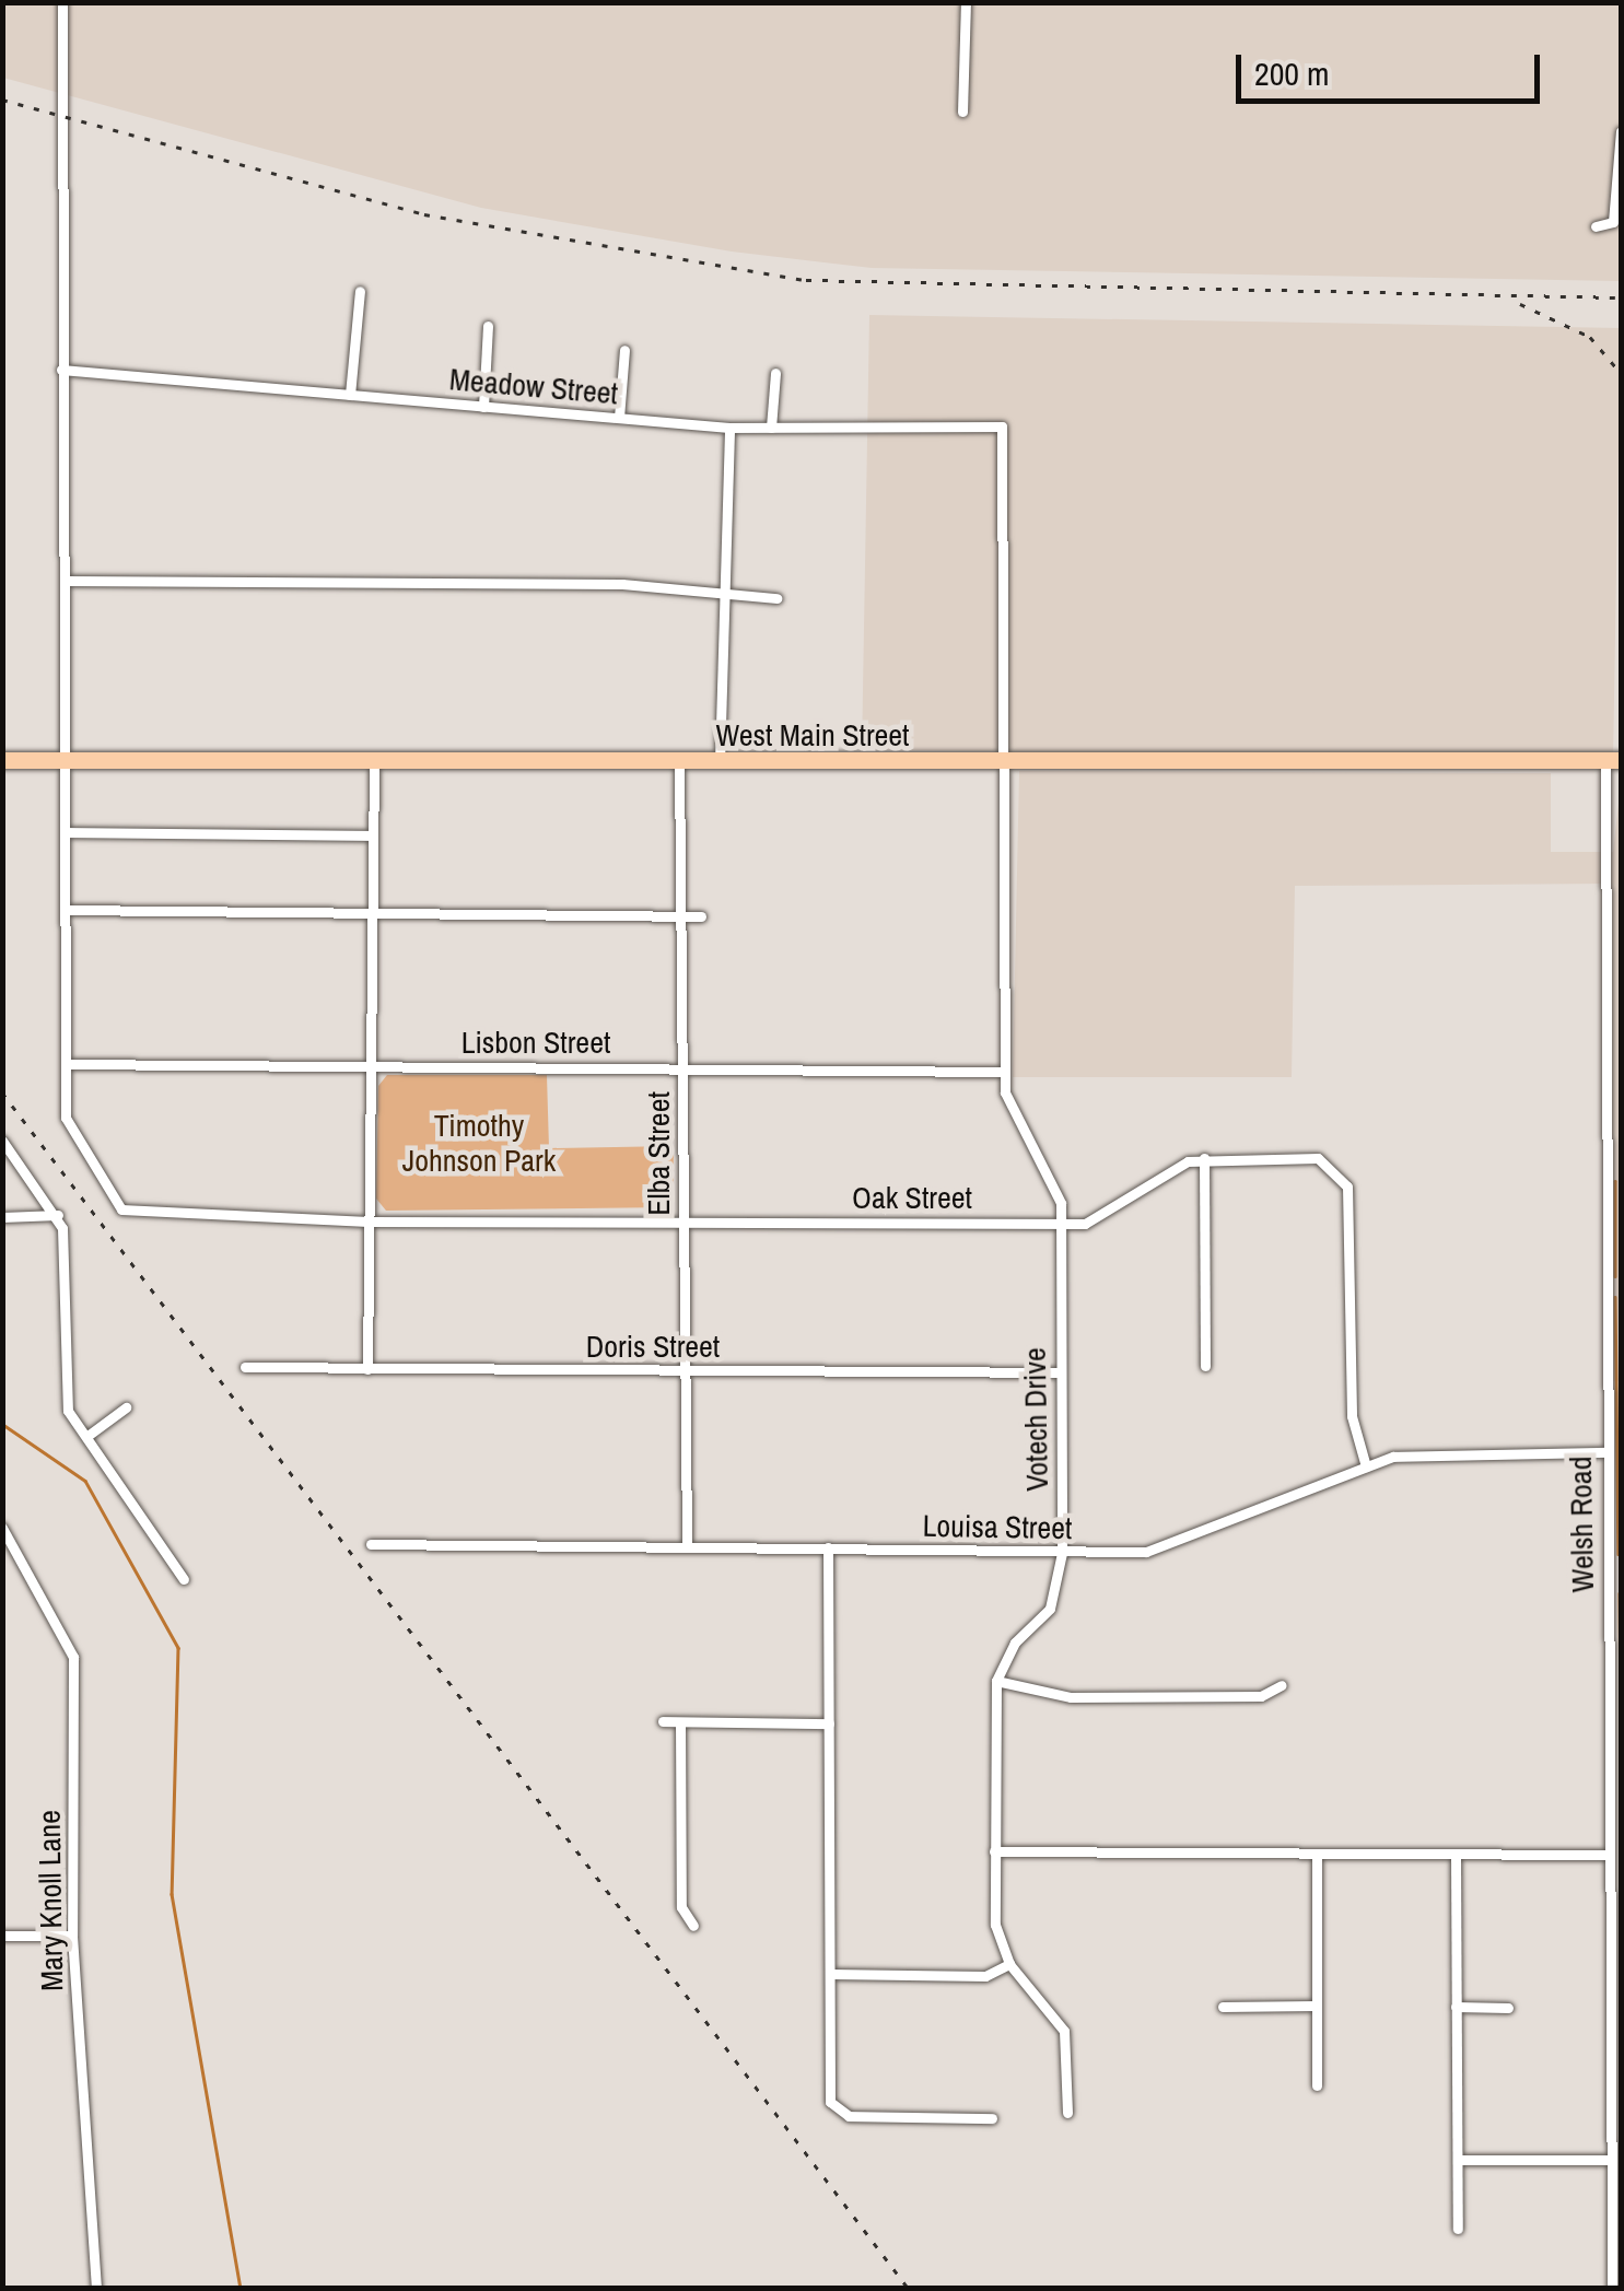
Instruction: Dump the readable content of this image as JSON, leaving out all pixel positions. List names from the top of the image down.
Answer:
{
  "streets": {
    "main road": ["West Main Street"],
    "street": [
      "Meadow Street",
      "Lisbon Street",
      "Elba Street",
      "Oak Street",
      "Doris Street",
      "Votech Drive",
      "Welsh Road",
      "Louisa Street",
      "Mary Knoll Lane"
    ]
  },
  "crossings": [
    ["Meadow Street", "Votech Drive"],
    ["West Main Street", "Elba Street"],
    ["West Main Street", "Votech Drive"],
    ["West Main Street", "Welsh Road"],
    ["Lisbon Street", "Elba Street"],
    ["Lisbon Street", "Oak Street"],
    ["Lisbon Street", "Votech Drive"],
    ["Elba Street", "Oak Street"],
    ["Elba Street", "Doris Street"],
    ["Elba Street", "Louisa Street"],
    ["Oak Street", "Votech Drive"],
    ["Oak Street", "Louisa Street"],
    ["Doris Street", "Votech Drive"],
    ["Votech Drive", "Louisa Street"],
    ["Welsh Road", "Louisa Street"]
  ],
  "parks": ["Timothy Johnson Park"],
  "scale_bar": "200 m"
}
